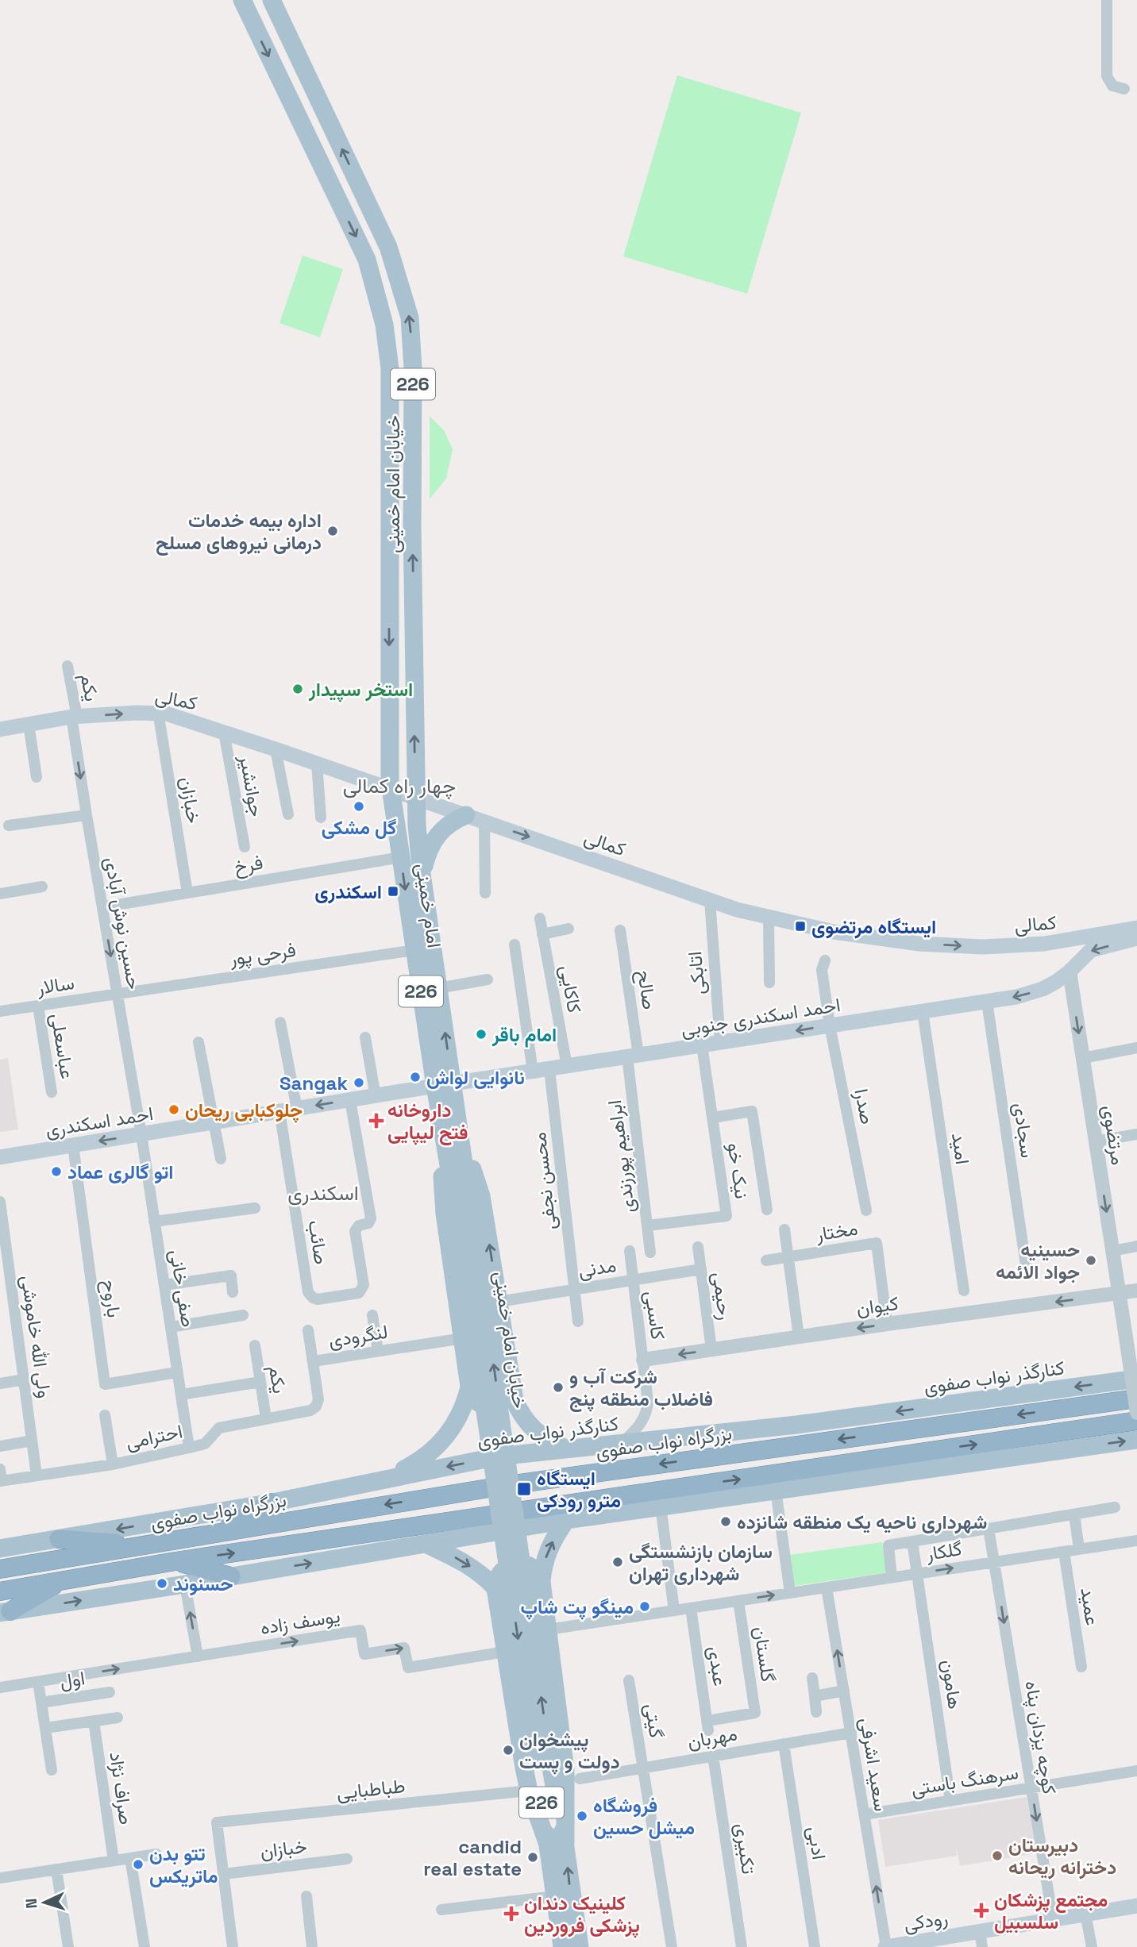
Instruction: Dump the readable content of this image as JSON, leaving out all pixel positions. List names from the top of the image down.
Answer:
{
  "streets": {
    "highway": ["بزرگراه نواب صفوی"],
    "main road": [
      "226",
      "خیابان امام خمینی",
      "کمالی",
      "امام خمینی",
      "احمد اسکندری جنوبی",
      "احمد اسکندری",
      "کنارگذر نواب صفوی",
      "رودکی"
    ],
    "street": [
      "یکم",
      "جوانشیر",
      "خبازان",
      "فرخ",
      "حسین نوش آبادی",
      "فرحی پور",
      "اتابکی",
      "سالار",
      "کاکایی",
      "صالح",
      "عباسعلی",
      "صدرا",
      "سجادی",
      "مرتضوی",
      "امید",
      "ابراهیم پورزندی",
      "نیک خو",
      "محسن نجفی",
      "مختار",
      "صائب",
      "مدنی",
      "صفی خانی",
      "رحیمی",
      "باروح",
      "کیوان",
      "کاسبی",
      "لنگرودی",
      "ولی الله خاموشی",
      "احترامی",
      "گلکار",
      "عمید",
      "یوسف زاده",
      "گلستان",
      "عبدی",
      "اول",
      "هامون",
      "گیتی",
      "مهربان",
      "کوچه یزدان پناه",
      "سعید اشرفی",
      "سرهنگ باستی",
      "صراف نژاد",
      "طباطبایی",
      "ادبی",
      "تکبیری"
    ]
  },
  "crossings": [
    ["226", "خیابان امام خمینی"],
    ["خیابان امام خمینی", "کمالی"],
    ["خیابان امام خمینی", "امام خمینی"],
    ["یکم", "کمالی"],
    ["یکم", "حسین نوش آبادی"],
    ["یکم", "احترامی"],
    ["کمالی", "جوانشیر"],
    ["کمالی", "خبازان"],
    ["کمالی", "امام خمینی"],
    ["کمالی", "حسین نوش آبادی"],
    ["کمالی", "اتابکی"],
    ["خبازان", "فرخ"],
    ["خبازان", "طباطبایی"],
    ["فرخ", "امام خمینی"],
    ["فرخ", "حسین نوش آبادی"],
    ["امام خمینی", "فرحی پور"],
    ["امام خمینی", "احمد اسکندری جنوبی"],
    ["امام خمینی", "احمد اسکندری"],
    ["حسین نوش آبادی", "فرحی پور"],
    ["حسین نوش آبادی", "سالار"],
    ["حسین نوش آبادی", "احمد اسکندری"],
    ["حسین نوش آبادی", "صفی خانی"],
    ["فرحی پور", "سالار"],
    ["اتابکی", "احمد اسکندری جنوبی"],
    ["سالار", "عباسعلی"],
    ["کاکایی", "احمد اسکندری جنوبی"],
    ["صالح", "احمد اسکندری جنوبی"],
    ["صالح", "ابراهیم پورزندی"],
    ["احمد اسکندری جنوبی", "صدرا"],
    ["احمد اسکندری جنوبی", "احمد اسکندری"],
    ["احمد اسکندری جنوبی", "سجادی"],
    ["احمد اسکندری جنوبی", "مرتضوی"],
    ["احمد اسکندری جنوبی", "امید"],
    ["احمد اسکندری جنوبی", "ابراهیم پورزندی"],
    ["احمد اسکندری جنوبی", "نیک خو"],
    ["احمد اسکندری جنوبی", "محسن نجفی"],
    ["احمد اسکندری", "صائب"],
    ["احمد اسکندری", "صفی خانی"],
    ["احمد اسکندری", "باروح"],
    ["مرتضوی", "کیوان"],
    ["ابراهیم پورزندی", "نیک خو"],
    ["محسن نجفی", "مدنی"],
    ["مختار", "کیوان"],
    ["مدنی", "رحیمی"],
    ["مدنی", "کاسبی"],
    ["صفی خانی", "باروح"],
    ["صفی خانی", "احترامی"],
    ["رحیمی", "کیوان"],
    ["کیوان", "کاسبی"],
    ["کاسبی", "کنارگذر نواب صفوی"],
    ["لنگرودی", "احترامی"],
    ["ولی الله خاموشی", "احترامی"],
    ["گلکار", "عمید"],
    ["گلکار", "گلستان"],
    ["گلکار", "عبدی"],
    ["گلکار", "هامون"],
    ["گلکار", "کوچه یزدان پناه"],
    ["گلکار", "سعید اشرفی"],
    ["گلستان", "عبدی"],
    ["هامون", "سرهنگ باستی"],
    ["گیتی", "مهربان"],
    ["مهربان", "سعید اشرفی"],
    ["مهربان", "ادبی"],
    ["مهربان", "تکبیری"],
    ["کوچه یزدان پناه", "سرهنگ باستی"],
    ["کوچه یزدان پناه", "رودکی"],
    ["سعید اشرفی", "سرهنگ باستی"],
    ["سعید اشرفی", "رودکی"]
  ],
  "one_way": [
    "کمالی",
    "حسین نوش آبادی",
    "مرتضوی",
    "کیوان",
    "یوسف زاده",
    "کوچه یزدان پناه",
    "سعید اشرفی"
  ],
  "districts": ["چهار راه کمالی", "اسکندری"],
  "places": {
    "other": [
      "اداره بیمه خدمات درمانی نیروهای مسلح",
      "استخر سپیدار",
      "گل مشکی",
      "امام باقر",
      "نانوایی لواش",
      "Sangak",
      "چلوکبابی ریحان",
      "اتو گالری عماد",
      "حسینیه جواد الائمه",
      "شرکت آب و فاضلاب منطقه پنج",
      "شهرداری ناحیه یک منطقه شانزده",
      "سازمان بازنشستگی شهرداری تهران",
      "حسنوند",
      "مینگو پت شاپ",
      "پیشخوان دولت و پست",
      "فروشگاه میشل حسین",
      "دبیرستان دخترانه ریحانه",
      "candid real estate",
      "تتو بدن ماتریکس"
    ],
    "transit": ["اسکندری", "ایستگاه مرتضوی", "ایستگاه مترو رودکی"],
    "health": ["داروخانه فتح لیپایی", "مجتمع پزشکان سلسبیل", "کلینیک دندان پزشکی فروردین"]
  },
  "north": "left"
}
